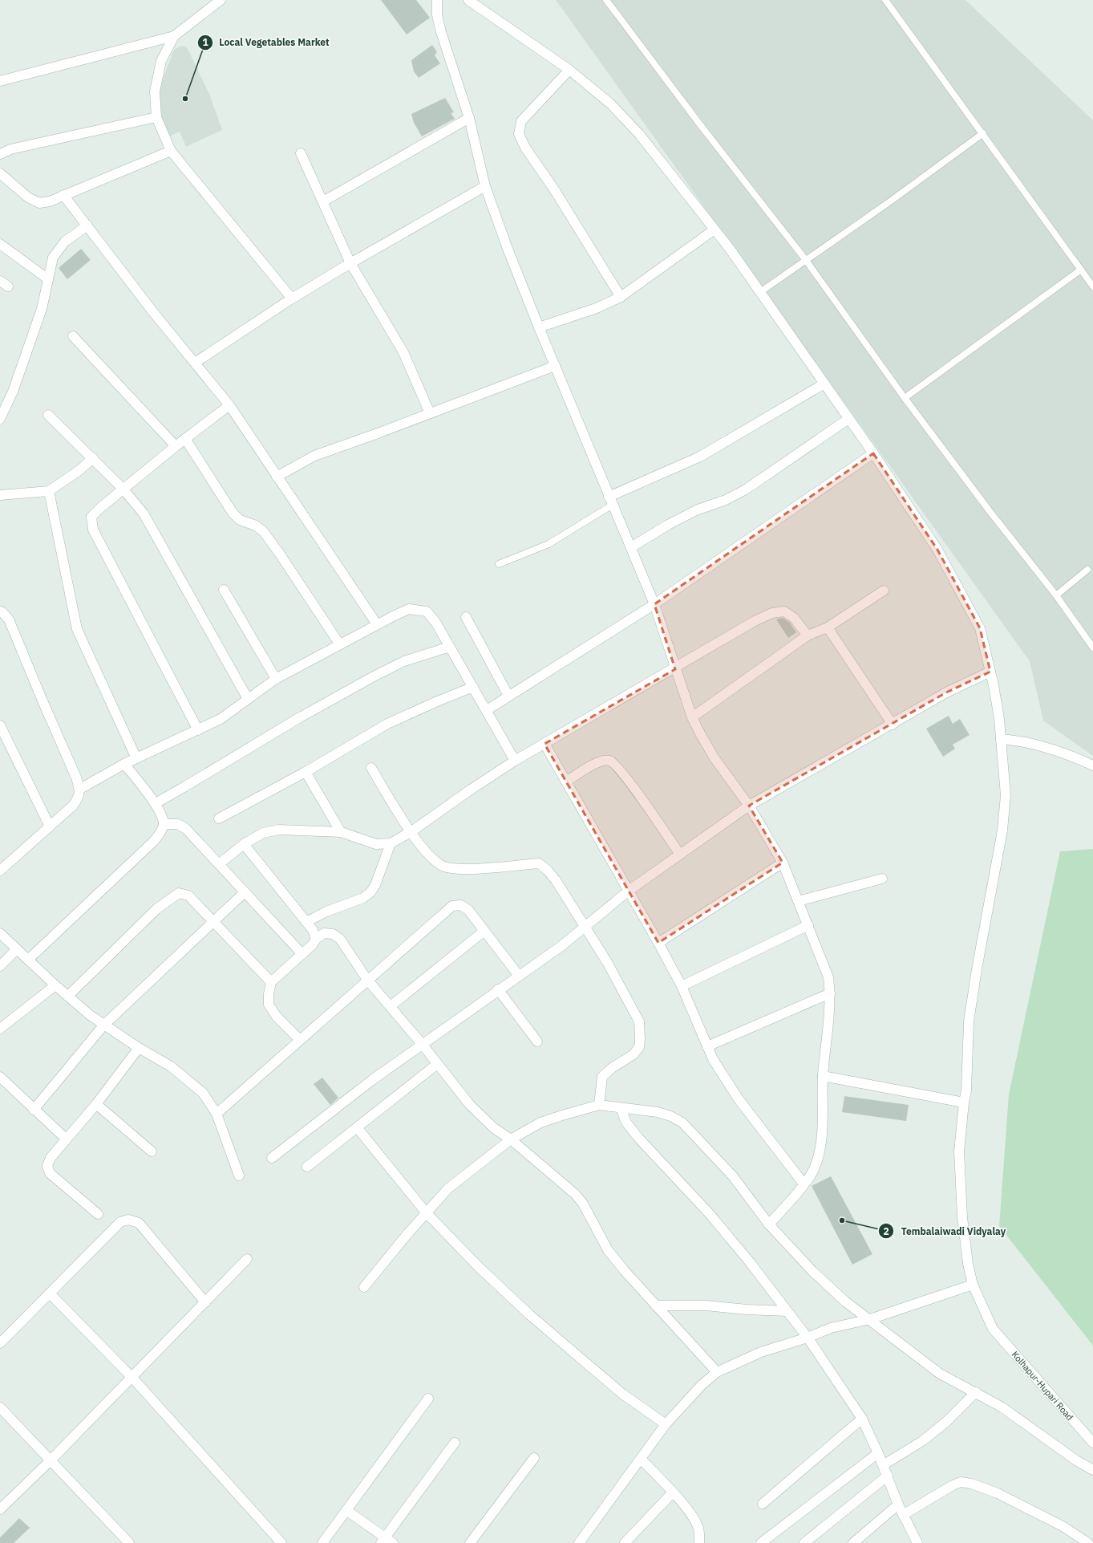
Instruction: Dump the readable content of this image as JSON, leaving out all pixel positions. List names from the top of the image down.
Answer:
{
  "streets": {
    "street": ["Kolhapur-Hupari Road"]
  },
  "places": ["Local Vegetables Market", "Tembalaiwadi Vidyalay"]
}
